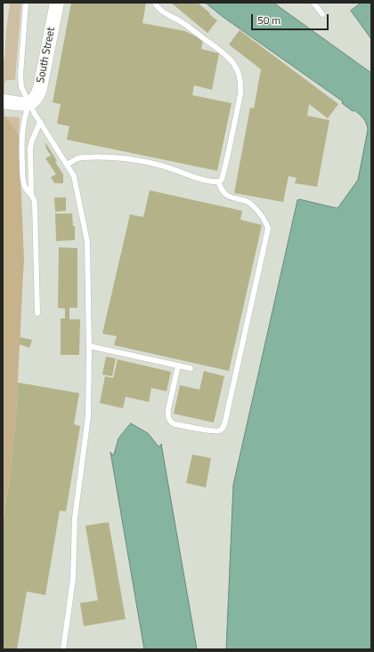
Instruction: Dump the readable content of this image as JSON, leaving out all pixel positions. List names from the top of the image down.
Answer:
{
  "streets": {
    "street": ["South Street"]
  },
  "scale_bar": "50 m"
}
